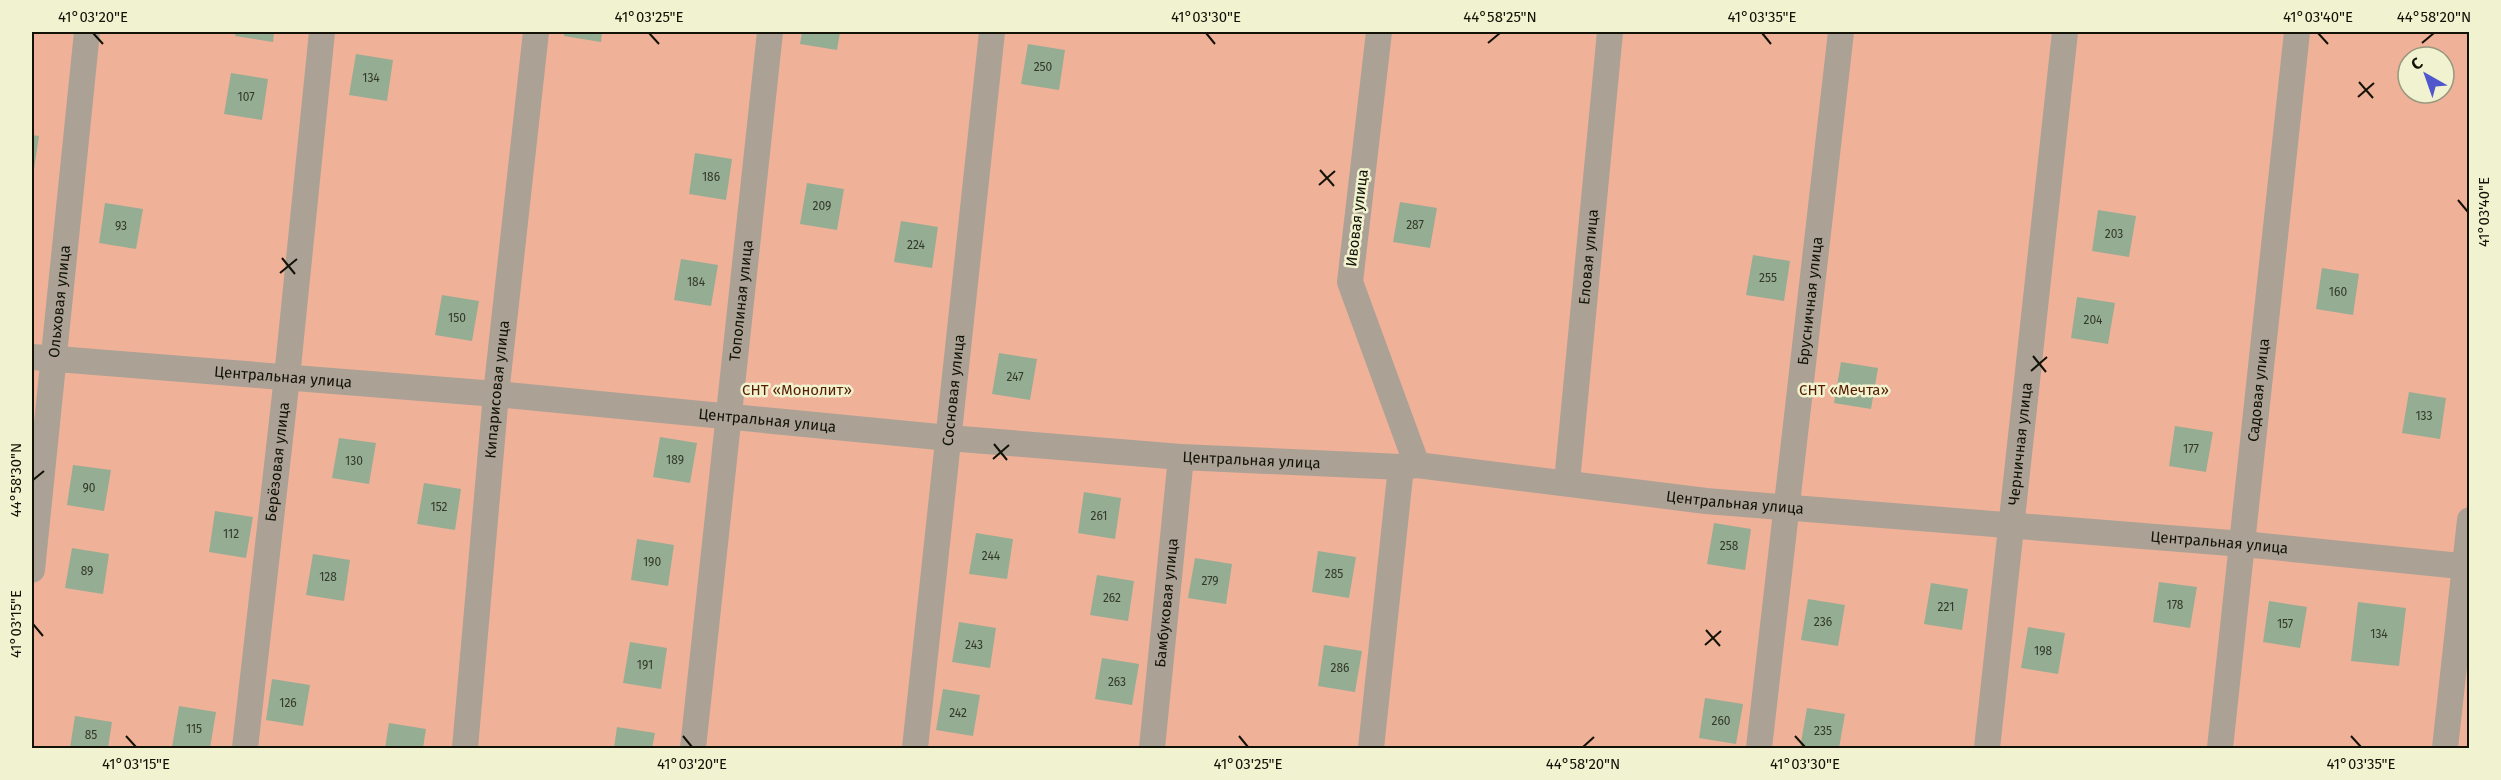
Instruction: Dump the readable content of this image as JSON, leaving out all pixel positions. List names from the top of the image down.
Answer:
{
  "streets": {
    "street": [
      "Ивовая улица",
      "Еловая улица",
      "Тополиная улица",
      "Ольховая улица",
      "Брусничная улица",
      "Центральная улица",
      "Кипарисовая улица",
      "Сосновая улица",
      "Садовая улица",
      "Черничная улица",
      "Берёзовая улица",
      "Бамбуковая улица"
    ]
  },
  "crossings": [
    ["Ивовая улица", "Центральная улица"],
    ["Еловая улица", "Центральная улица"],
    ["Тополиная улица", "Центральная улица"],
    ["Ольховая улица", "Центральная улица"],
    ["Брусничная улица", "Центральная улица"],
    ["Центральная улица", "Кипарисовая улица"],
    ["Центральная улица", "Сосновая улица"],
    ["Центральная улица", "Садовая улица"],
    ["Центральная улица", "Черничная улица"],
    ["Центральная улица", "Берёзовая улица"],
    ["Центральная улица", "Бамбуковая улица"]
  ],
  "parks": ["СНТ «Монолит»", "СНТ «Мечта»"],
  "house_numbers": [
    "250",
    "134",
    "107",
    "186",
    "209",
    "287",
    "93",
    "203",
    "224",
    "255",
    "184",
    "160",
    "150",
    "204",
    "247",
    "133",
    "177",
    "189",
    "130",
    "90",
    "152",
    "261",
    "112",
    "258",
    "244",
    "190",
    "89",
    "285",
    "128",
    "279",
    "262",
    "178",
    "221",
    "236",
    "157",
    "134",
    "243",
    "198",
    "191",
    "286",
    "263",
    "126",
    "242",
    "260",
    "115",
    "235",
    "85"
  ],
  "north": "top left",
  "coordinates": [
    "41°03'20\"E",
    "41°03'25\"E",
    "41°03'30\"E",
    "44°58'25\"N",
    "41°03'35\"E",
    "41°03'40\"E",
    "44°58'20\"N",
    "44°58'30\"N",
    "41°03'15\"E"
  ]
}
